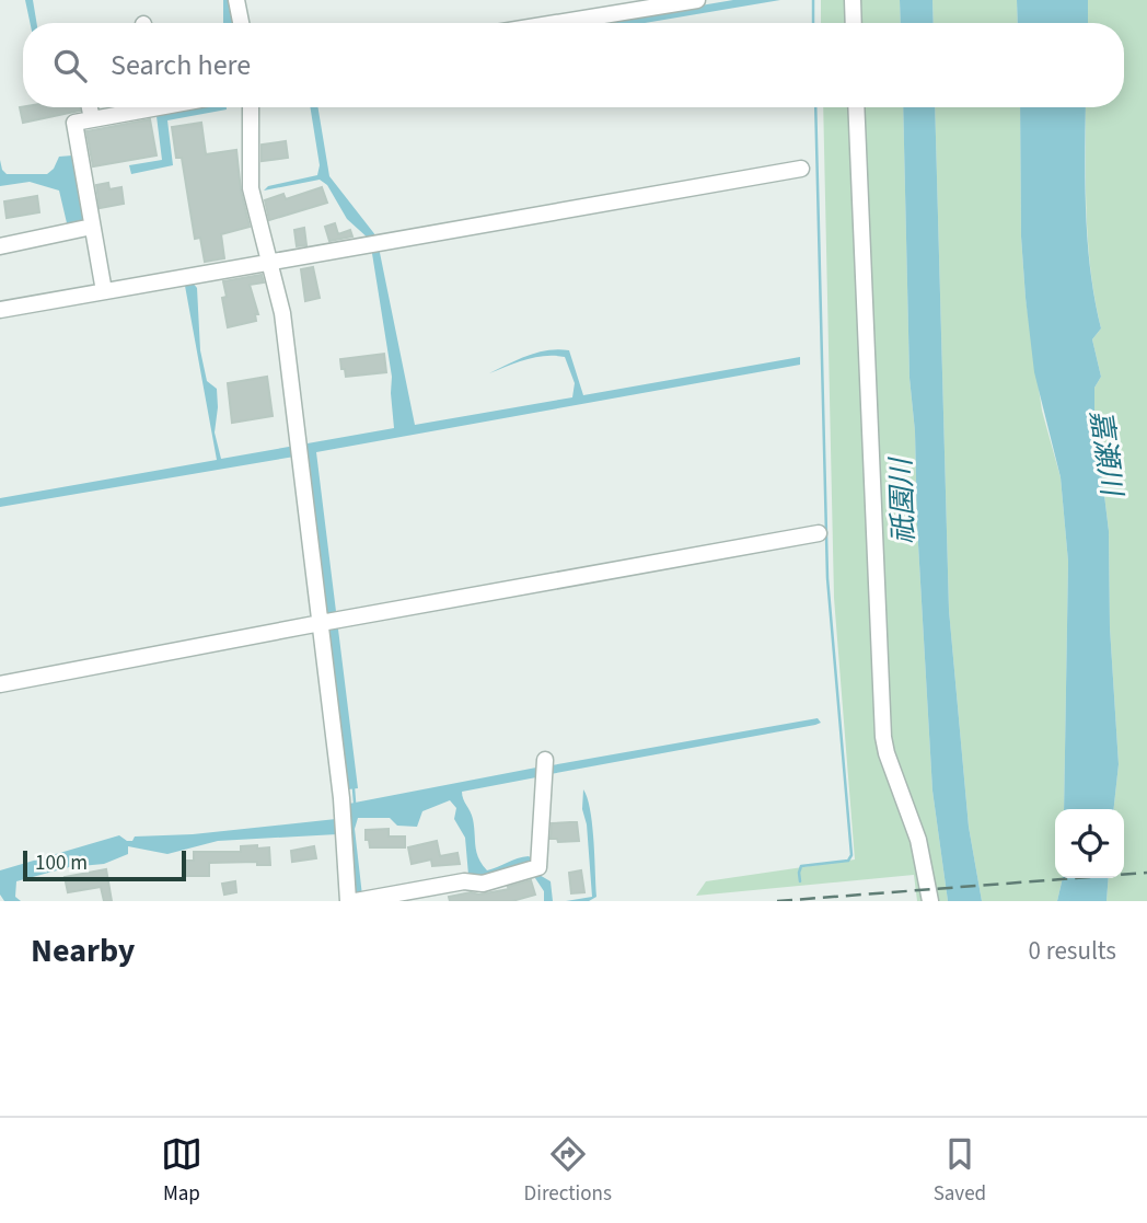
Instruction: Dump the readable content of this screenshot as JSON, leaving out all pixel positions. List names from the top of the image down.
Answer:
{
  "water": ["嘉瀬川", "祇園川"],
  "scale_bar": "100 m",
  "page": {
    "search": "Search here",
    "scale": "100 m",
    "heading": ["Nearby", "0 results"],
    "nav": ["Map", "Directions", "Saved"]
  }
}
